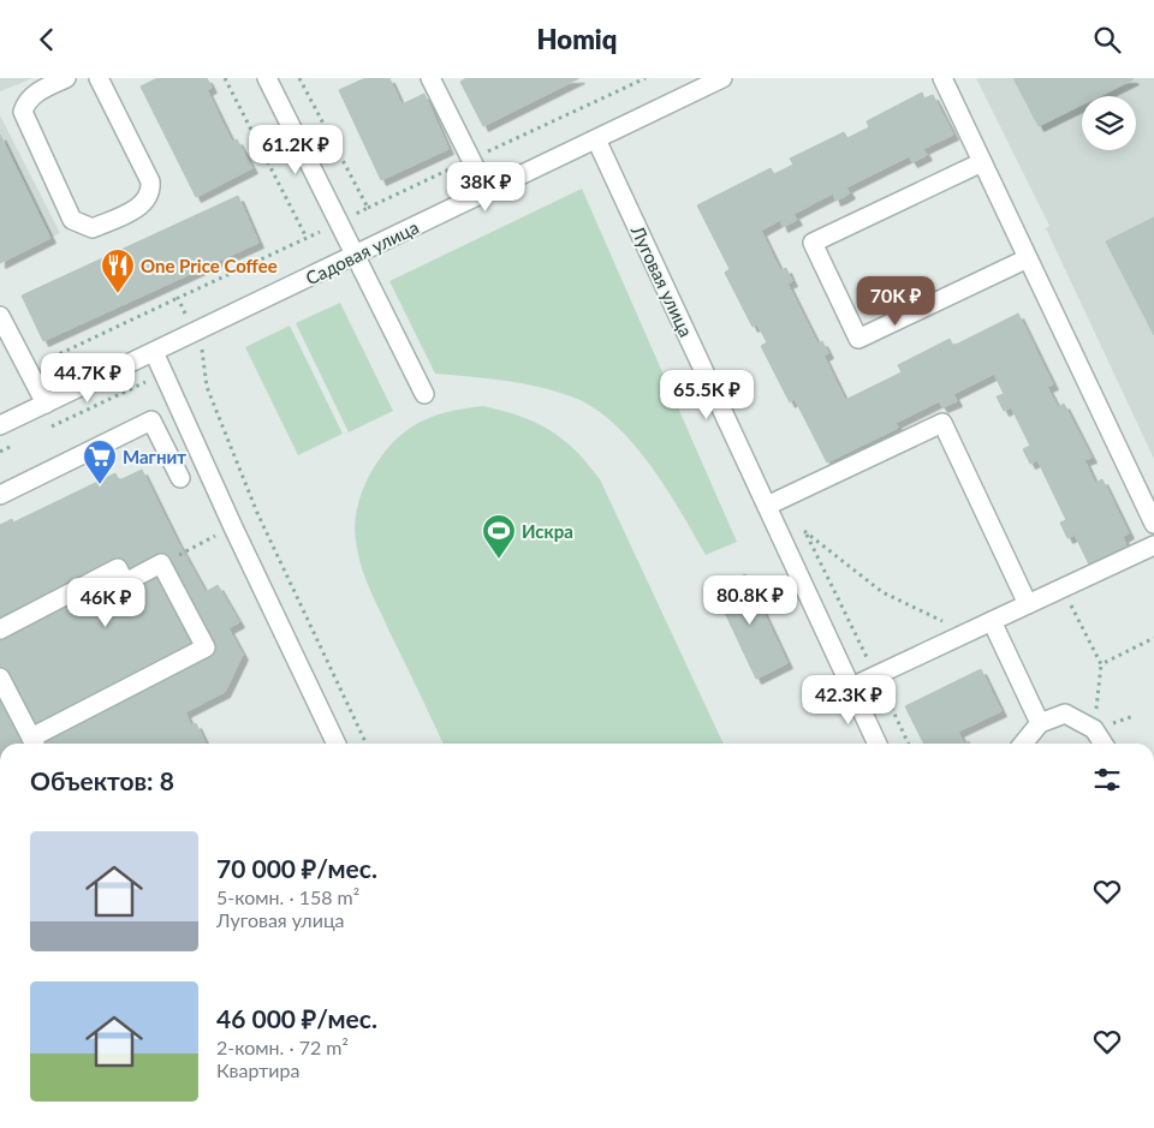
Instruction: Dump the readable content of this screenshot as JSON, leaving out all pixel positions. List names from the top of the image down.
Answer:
{
  "streets": {
    "street": ["Садовая улица", "Луговая улица"]
  },
  "crossings": [
    ["Садовая улица", "Луговая улица"]
  ],
  "places": {
    "restaurant": ["One Price Coffee"],
    "supermarket": ["Магнит"],
    "sports": ["Искра"]
  },
  "page": {
    "header": "Homiq",
    "price": [
      "61.2K ₽",
      "38K ₽",
      "70K ₽",
      "44.7K ₽",
      "65.5K ₽",
      "80.8K ₽",
      "46K ₽",
      "42.3K ₽"
    ],
    "heading": "Объектов: 8",
    "list": [
      {
        "name": "70 000 ₽/мес.",
        "note": "5-комн. · 158 m² · Луговая улица"
      },
      {
        "name": "46 000 ₽/мес.",
        "note": "2-комн. · 72 m² · Квартира"
      }
    ]
  }
}
